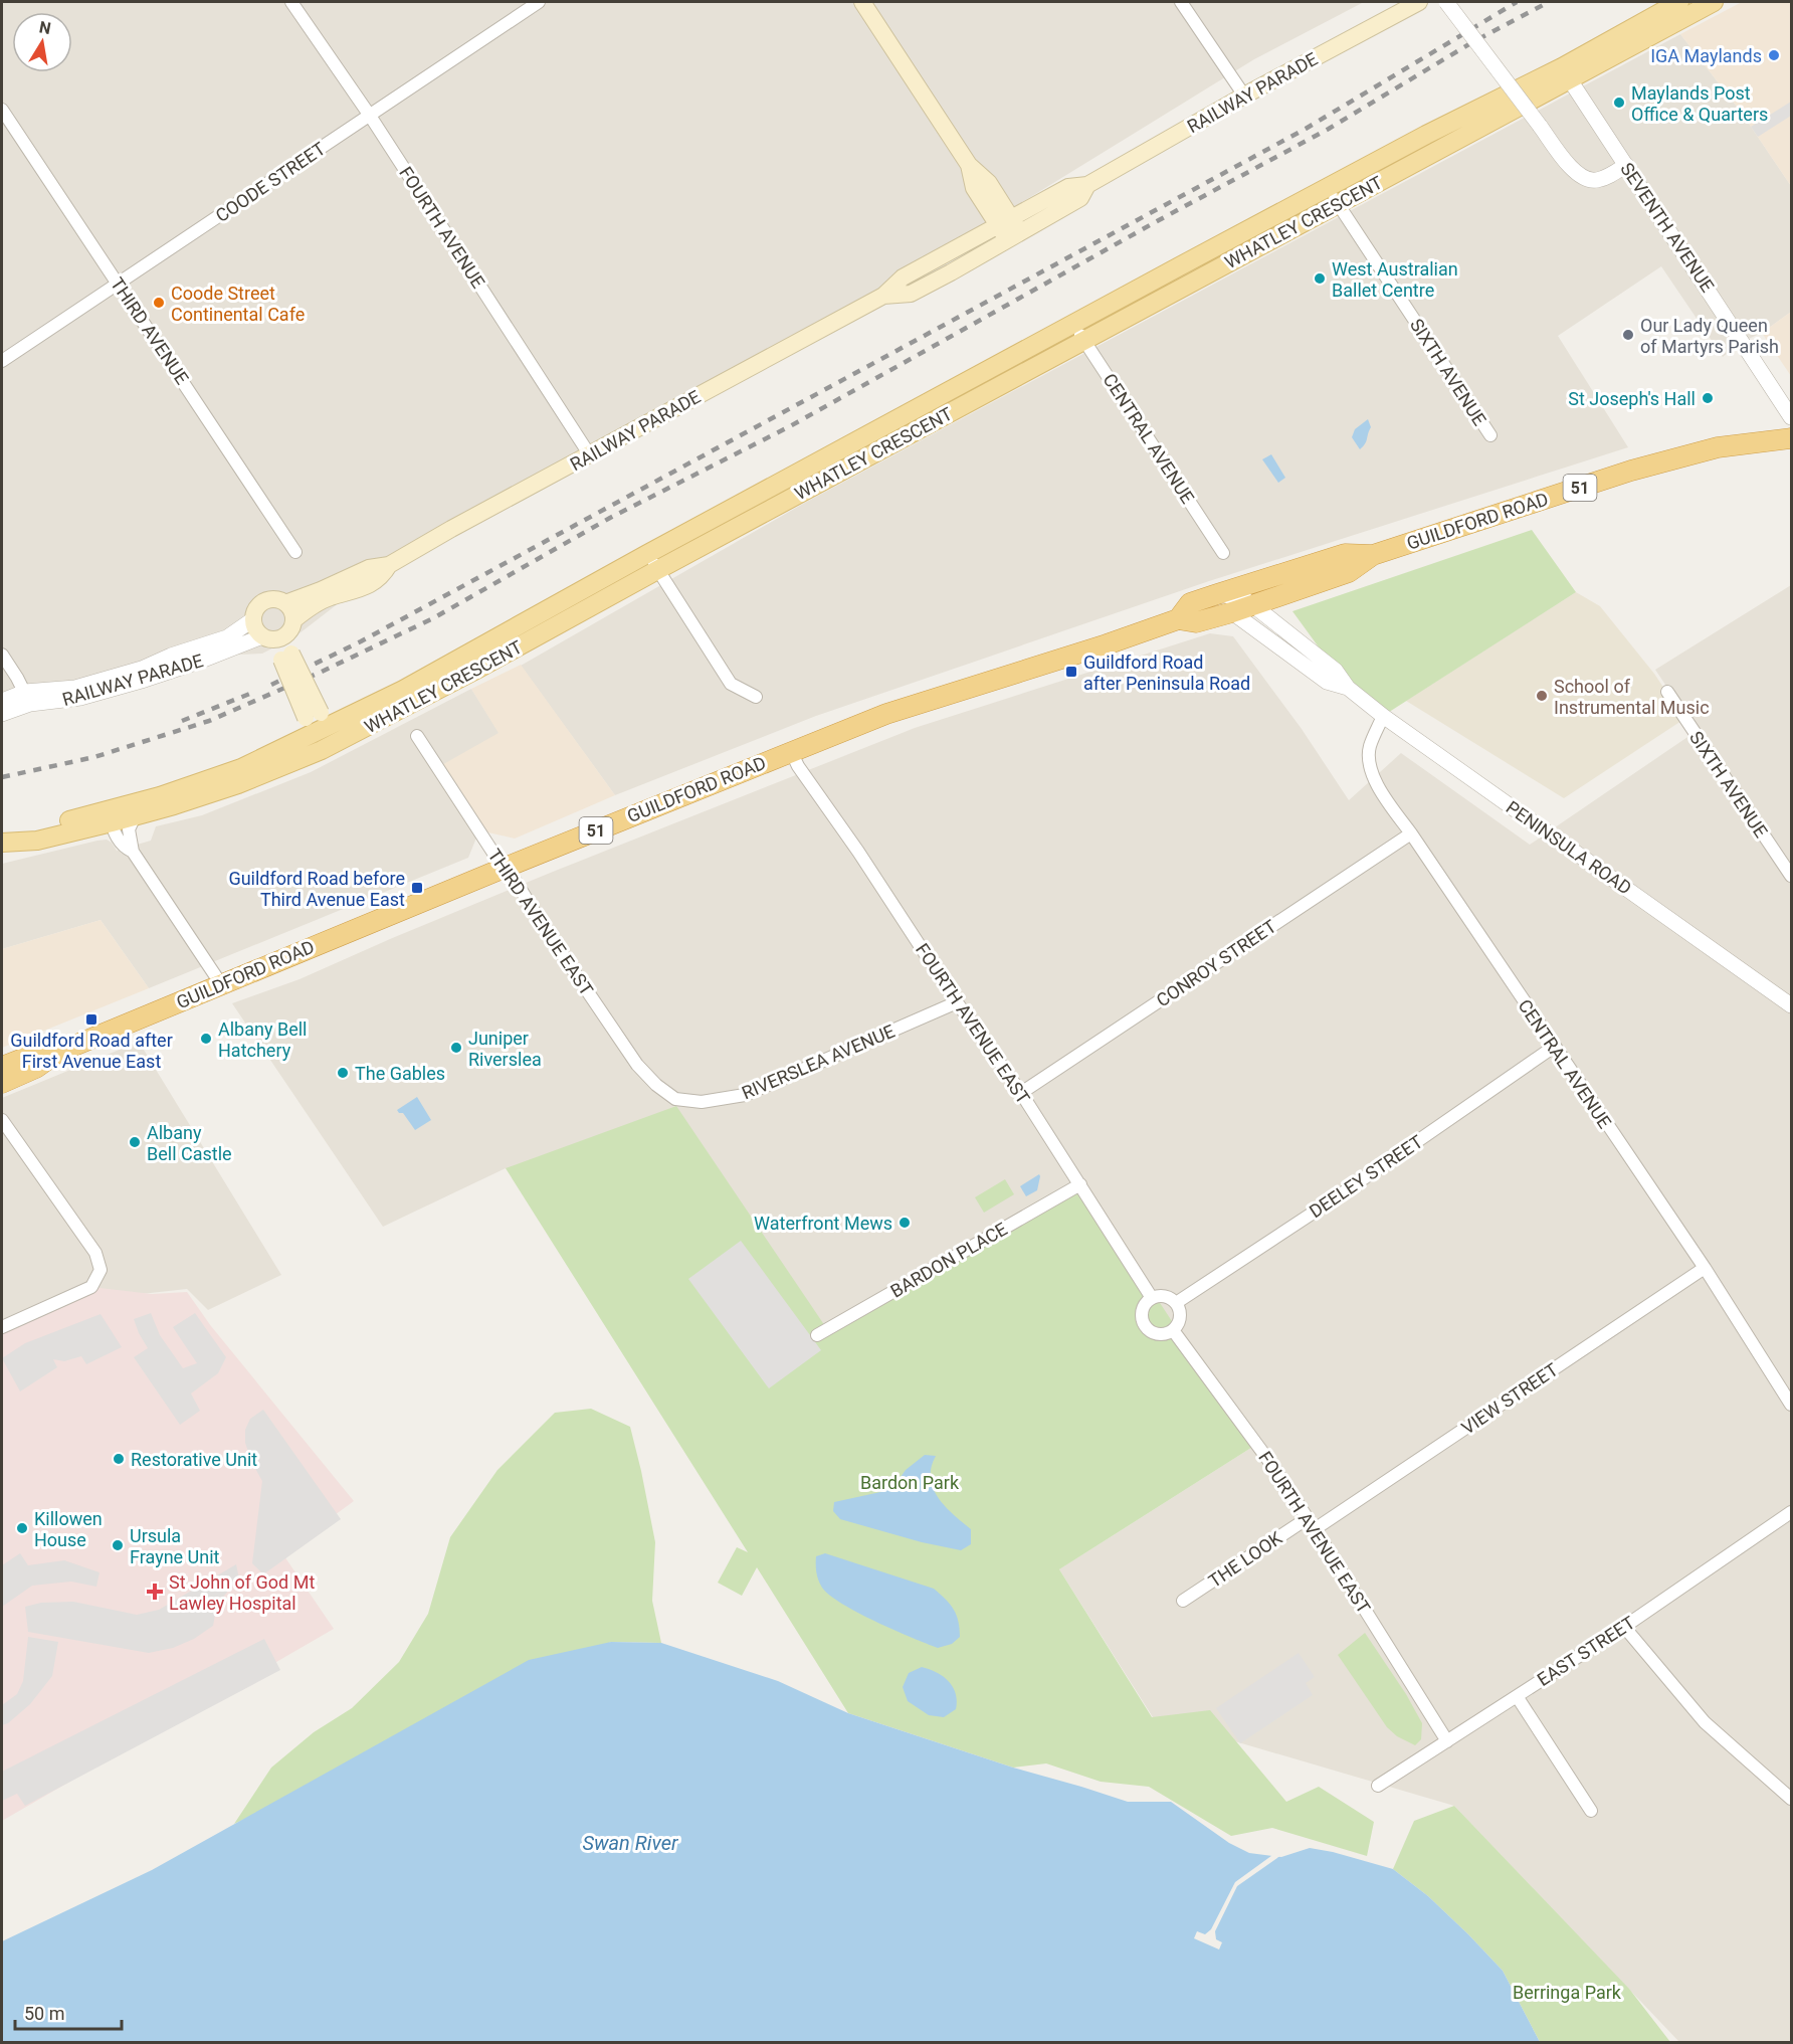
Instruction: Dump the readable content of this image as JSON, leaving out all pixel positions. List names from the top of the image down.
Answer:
{
  "streets": {
    "highway": ["51", "GUILDFORD ROAD"],
    "main road": ["RAILWAY PARADE", "WHATLEY CRESCENT"],
    "street": [
      "COODE STREET",
      "FOURTH AVENUE",
      "SEVENTH AVENUE",
      "THIRD AVENUE",
      "SIXTH AVENUE",
      "CENTRAL AVENUE",
      "PENINSULA ROAD",
      "THIRD AVENUE EAST",
      "CONROY STREET",
      "FOURTH AVENUE EAST",
      "RIVERSLEA AVENUE",
      "DEELEY STREET",
      "BARDON PLACE",
      "VIEW STREET",
      "THE LOOK",
      "EAST STREET"
    ]
  },
  "crossings": [
    ["RAILWAY PARADE", "FOURTH AVENUE"],
    ["COODE STREET", "FOURTH AVENUE"],
    ["COODE STREET", "THIRD AVENUE"],
    ["WHATLEY CRESCENT", "SEVENTH AVENUE"],
    ["WHATLEY CRESCENT", "SIXTH AVENUE"],
    ["WHATLEY CRESCENT", "CENTRAL AVENUE"],
    ["CENTRAL AVENUE", "PENINSULA ROAD"],
    ["CENTRAL AVENUE", "CONROY STREET"],
    ["CENTRAL AVENUE", "DEELEY STREET"],
    ["CENTRAL AVENUE", "VIEW STREET"],
    ["GUILDFORD ROAD", "PENINSULA ROAD"],
    ["GUILDFORD ROAD", "THIRD AVENUE EAST"],
    ["GUILDFORD ROAD", "FOURTH AVENUE EAST"],
    ["THIRD AVENUE EAST", "RIVERSLEA AVENUE"],
    ["CONROY STREET", "FOURTH AVENUE EAST"],
    ["FOURTH AVENUE EAST", "RIVERSLEA AVENUE"],
    ["FOURTH AVENUE EAST", "DEELEY STREET"],
    ["FOURTH AVENUE EAST", "BARDON PLACE"],
    ["FOURTH AVENUE EAST", "VIEW STREET"],
    ["FOURTH AVENUE EAST", "THE LOOK"],
    ["FOURTH AVENUE EAST", "EAST STREET"]
  ],
  "water": ["Swan River"],
  "parks": ["Bardon Park", "Berringa Park"],
  "places": {
    "other": [
      "IGA Maylands",
      "Maylands Post Office & Quarters",
      "West Australian Ballet Centre",
      "Coode Street Continental Cafe",
      "Our Lady Queen of Martyrs Parish",
      "St Joseph's Hall",
      "School of Instrumental Music",
      "Albany Bell Hatchery",
      "Juniper Riverslea",
      "The Gables",
      "Albany Bell Castle",
      "Waterfront Mews",
      "Restorative Unit",
      "Killowen House",
      "Ursula Frayne Unit"
    ],
    "transit": ["Guildford Road after Peninsula Road", "Guildford Road before Third Avenue East", "Guildford Road after First Avenue East"],
    "health": ["St John of God Mt Lawley Hospital"]
  },
  "scale_bar": "50 m",
  "north": "top"
}
